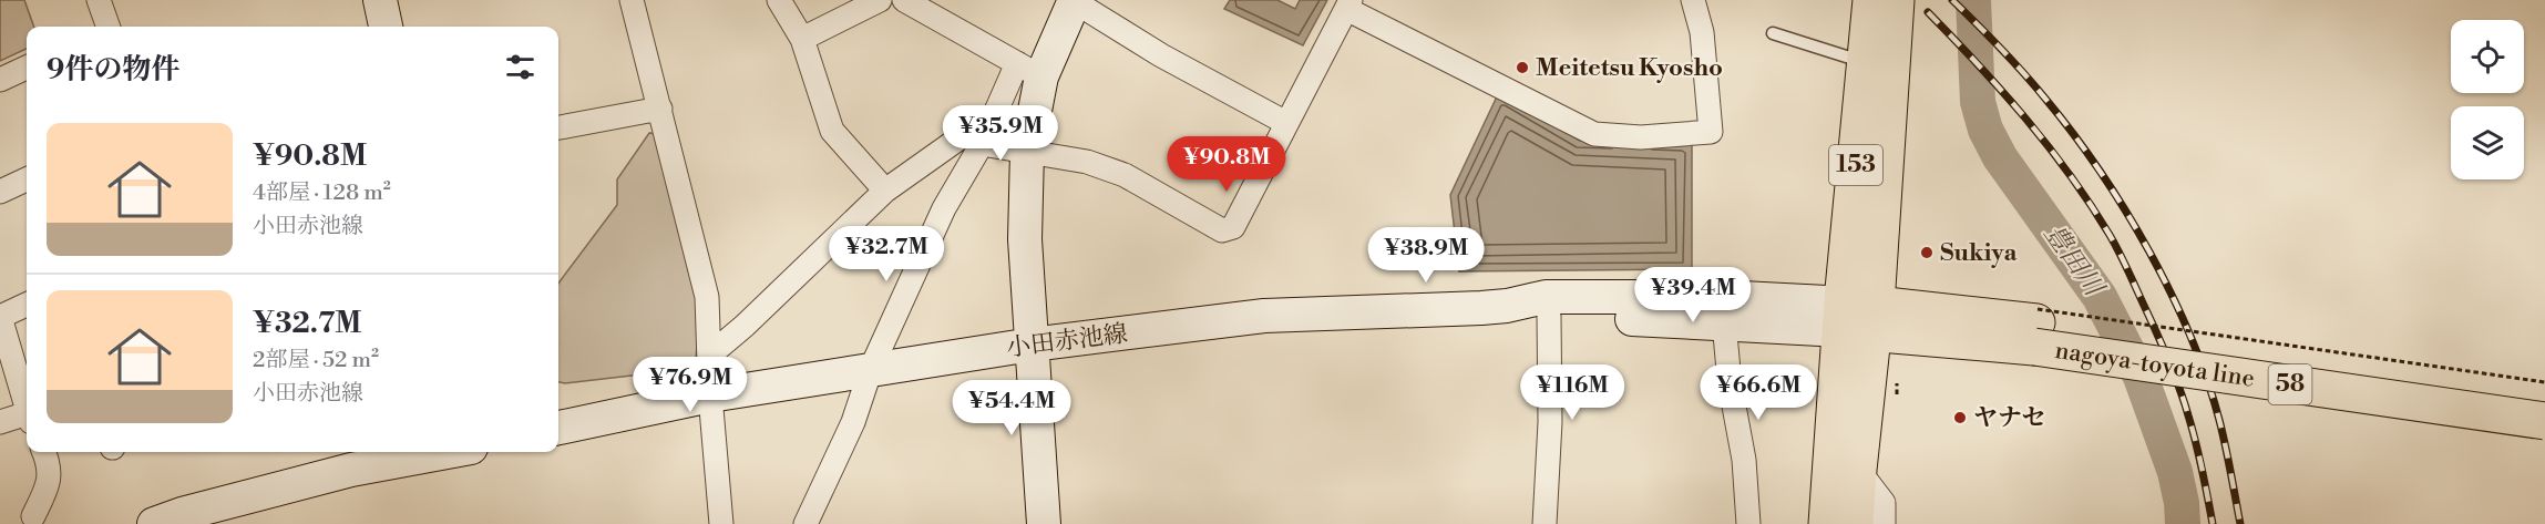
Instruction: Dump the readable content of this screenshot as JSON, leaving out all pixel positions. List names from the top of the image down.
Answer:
{
  "streets": {
    "main road": ["153", "nagoya-toyota line", "58"],
    "street": ["小田赤池線"]
  },
  "crossings": [
    ["153", "小田赤池線"],
    ["153", "nagoya-toyota line"],
    ["小田赤池線", "nagoya-toyota line"]
  ],
  "water": ["豊田川"],
  "places": ["Meitetsu Kyosho", "Sukiya", "ヤナセ"],
  "page": {
    "heading": "9件の物件",
    "price": [
      "¥35.9M",
      "¥90.8M",
      "¥32.7M",
      "¥38.9M",
      "¥39.4M",
      "¥76.9M",
      "¥116M",
      "¥66.6M",
      "¥54.4M"
    ],
    "list": [
      {
        "name": "¥90.8M",
        "note": "4部屋 · 128 m² · 小田赤池線"
      },
      {
        "name": "¥32.7M",
        "note": "2部屋 · 52 m² · 小田赤池線"
      }
    ]
  }
}
